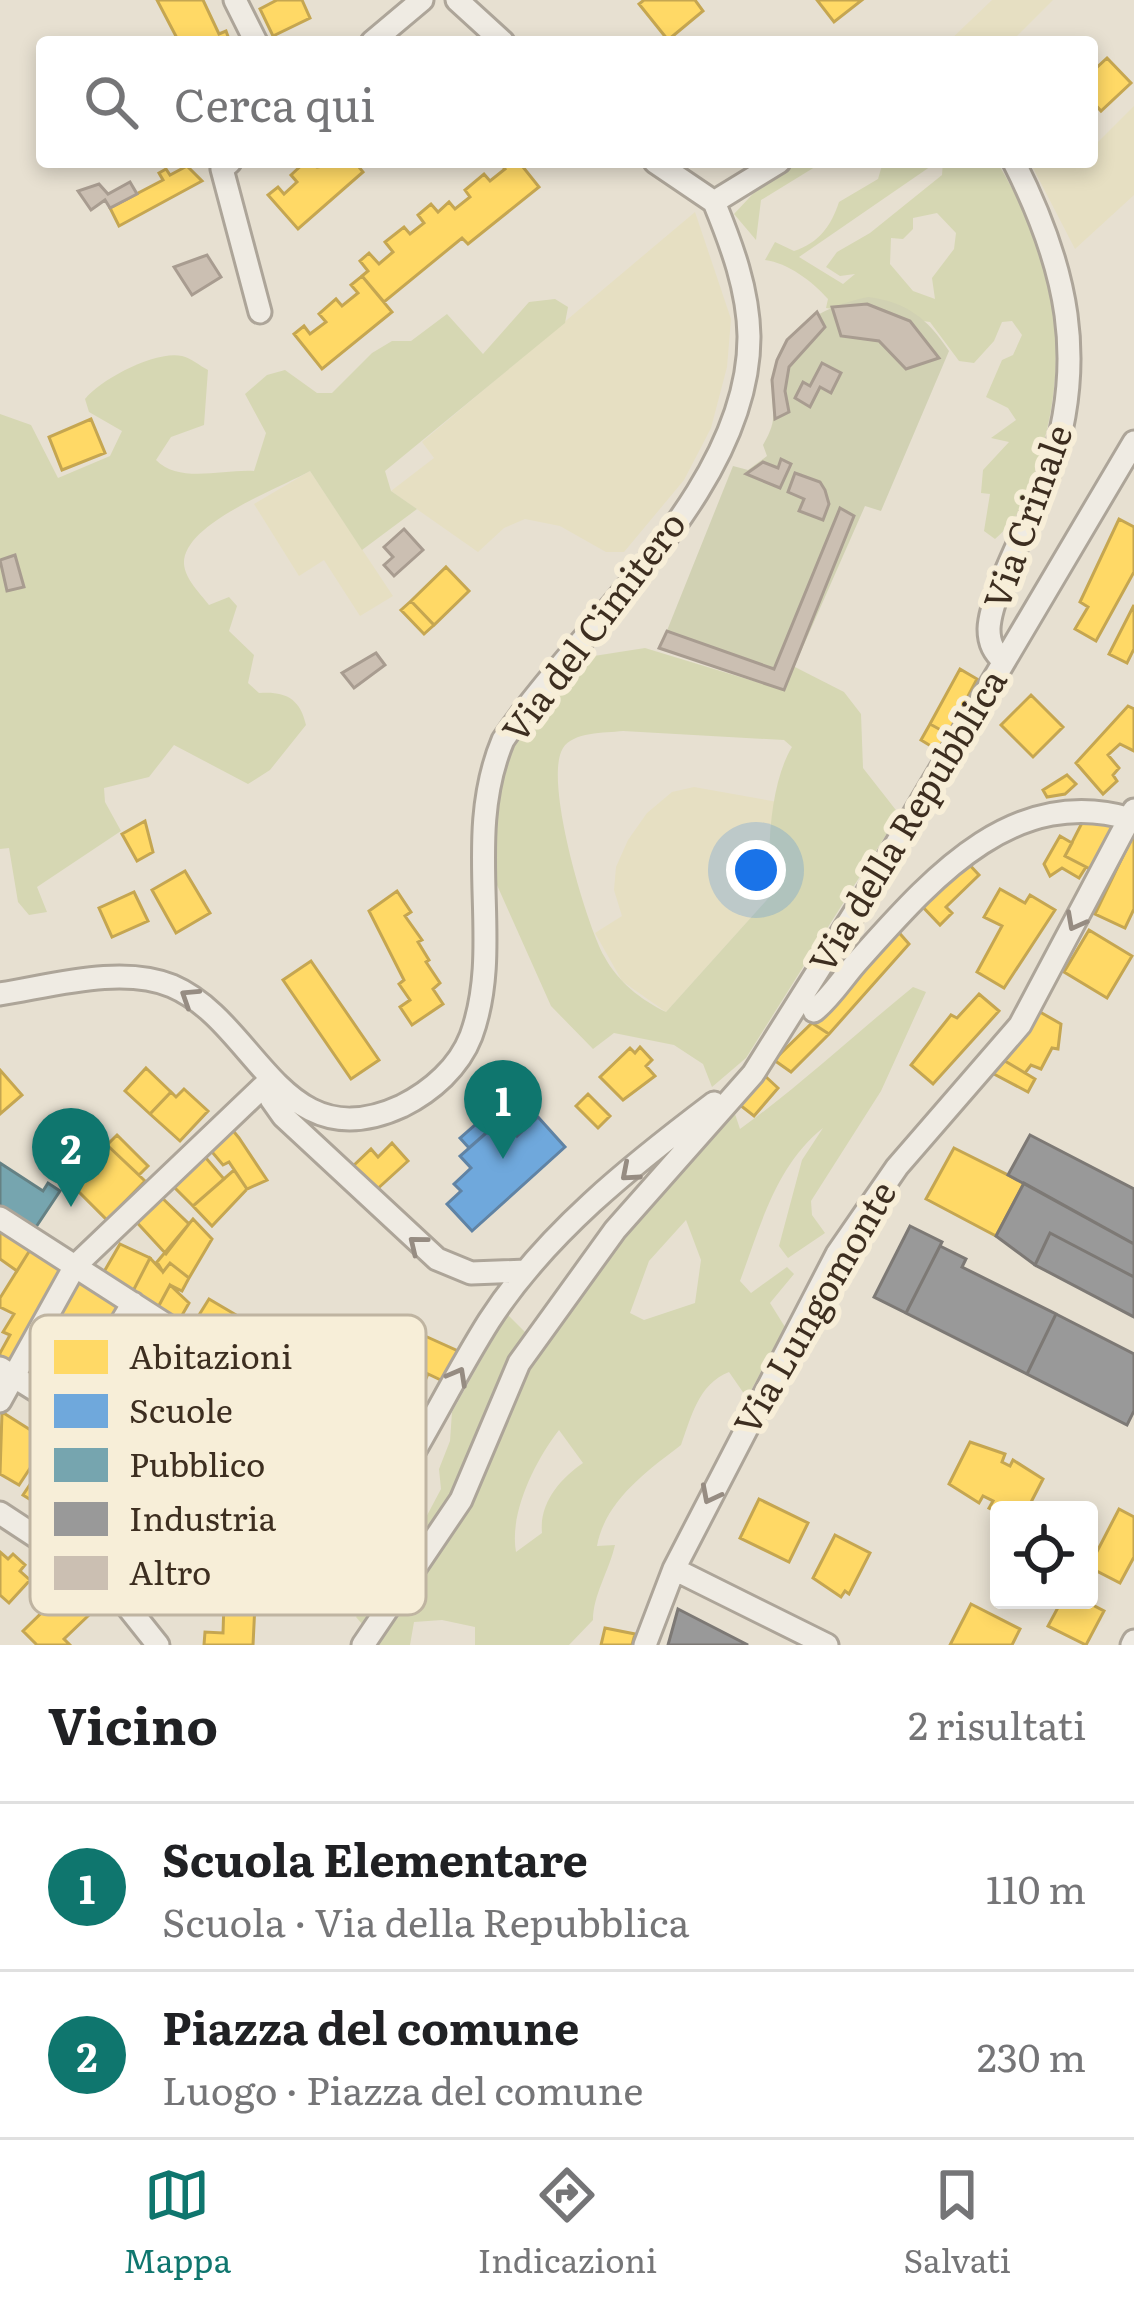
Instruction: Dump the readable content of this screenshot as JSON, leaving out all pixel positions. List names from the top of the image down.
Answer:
{
  "streets": {
    "street": [
      "Via Crinale",
      "Via del Cimitero",
      "Via della Repubblica",
      "Via Lungomonte"
    ]
  },
  "crossings": [
    ["Via Crinale", "Via della Repubblica"]
  ],
  "one_way": ["Via Lungomonte"],
  "legend": [
    "Abitazioni",
    "Scuole",
    "Pubblico",
    "Industria",
    "Altro"
  ],
  "page": {
    "search": "Cerca qui",
    "pins": ["1", "2"],
    "heading": ["Vicino", "2 risultati"],
    "list": [
      {
        "mark": "1",
        "name": "Scuola Elementare",
        "note": "Scuola · Via della Repubblica",
        "value": "110 m"
      },
      {
        "mark": "2",
        "name": "Piazza del comune",
        "note": "Luogo · Piazza del comune",
        "value": "230 m"
      }
    ],
    "nav": ["Mappa", "Indicazioni", "Salvati"]
  }
}
